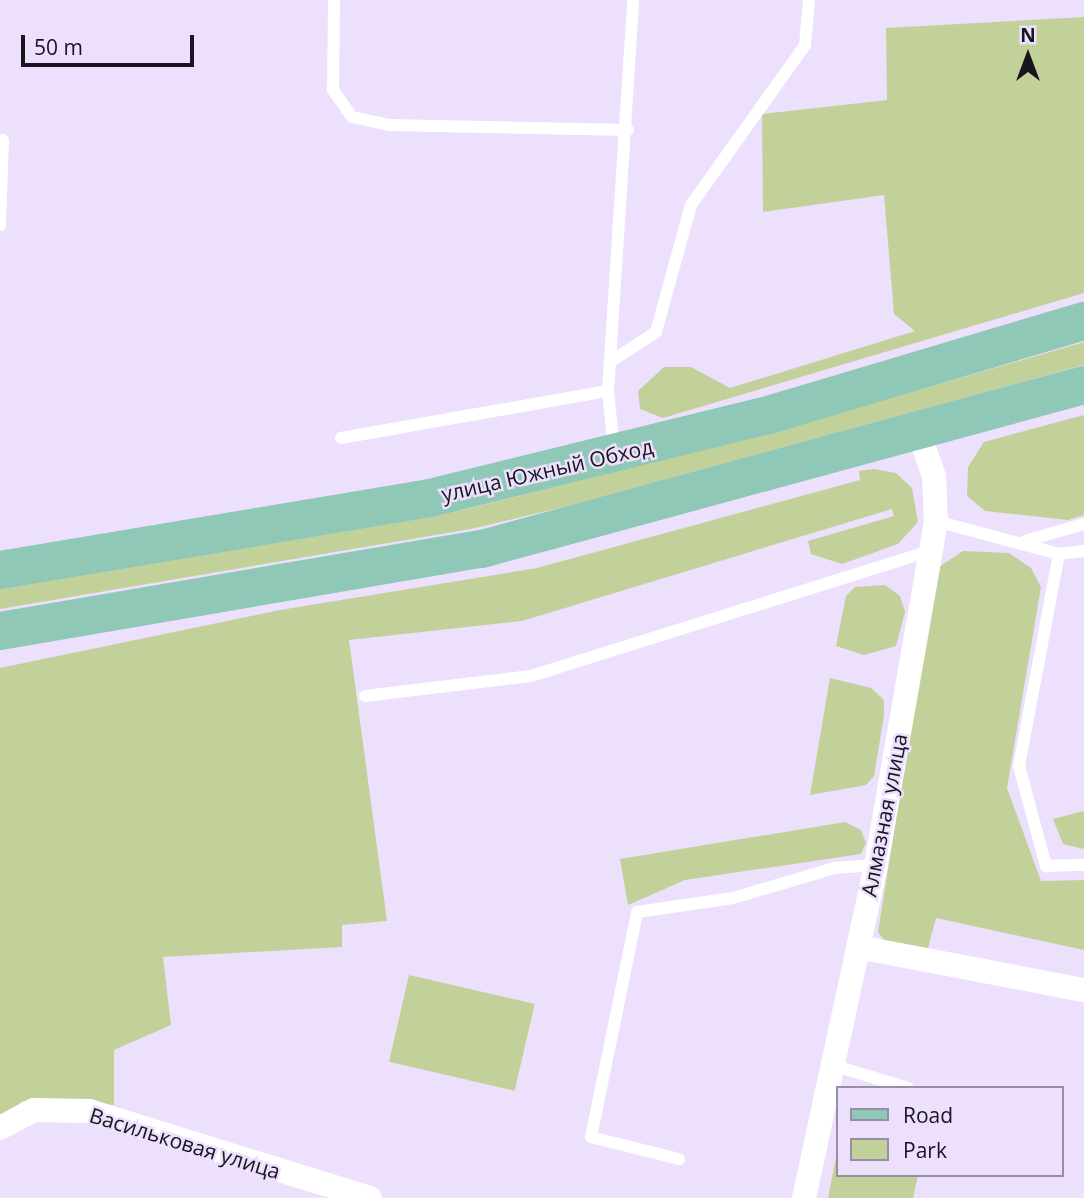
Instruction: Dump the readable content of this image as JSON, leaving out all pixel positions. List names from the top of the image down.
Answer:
{
  "streets": {
    "main road": ["улица Южный Обход"],
    "street": ["Алмазная улица", "Васильковая улица"]
  },
  "legend": ["Road", "Park"],
  "scale_bar": "50 m",
  "north": "top"
}
